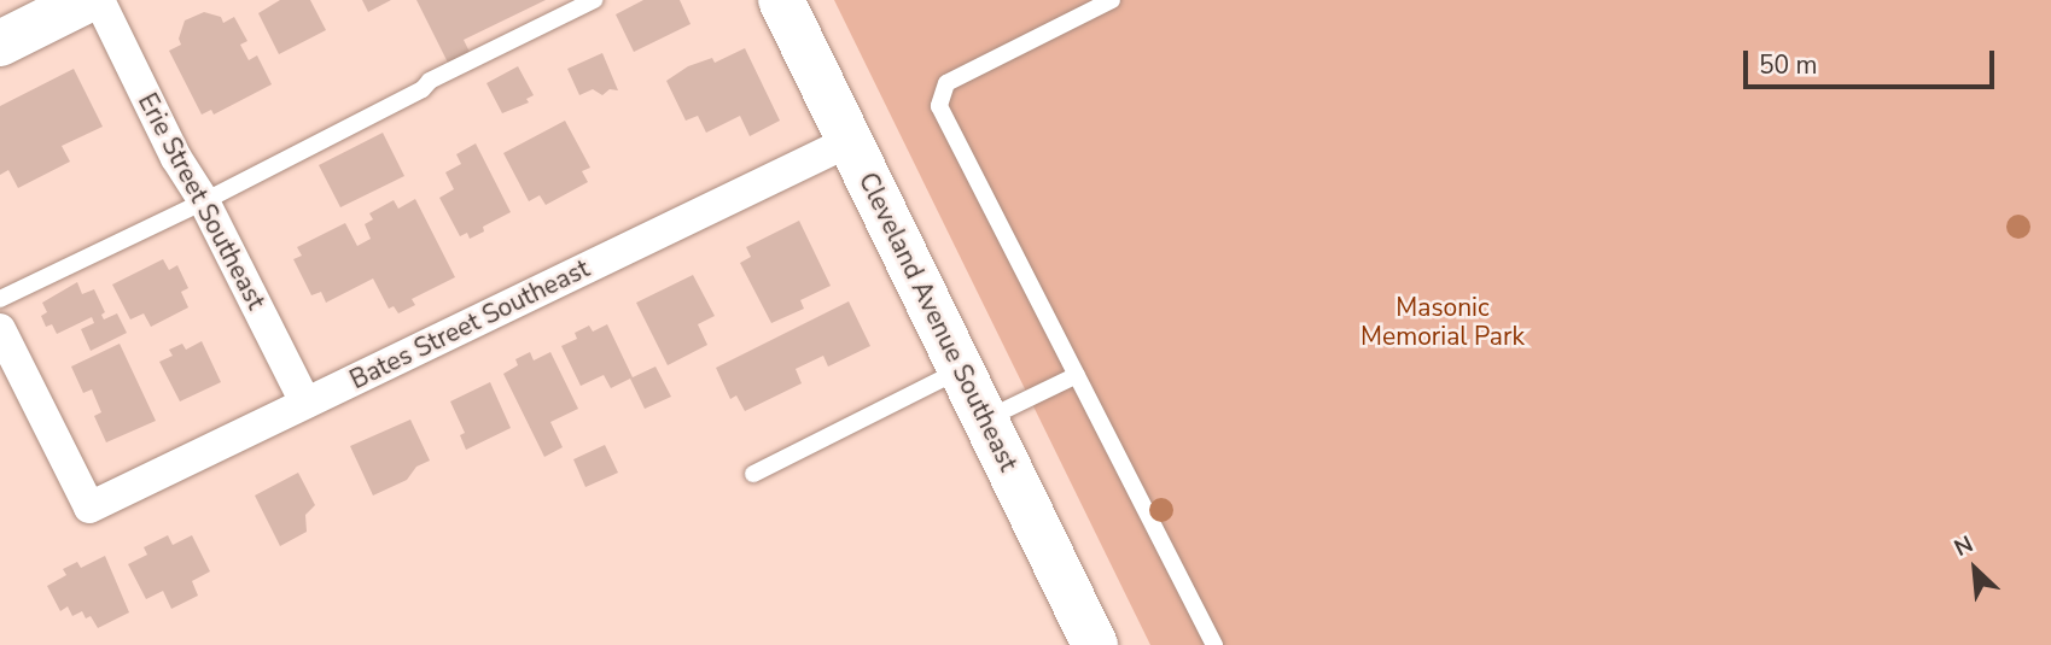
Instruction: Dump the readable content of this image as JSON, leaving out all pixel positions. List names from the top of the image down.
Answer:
{
  "streets": {
    "main road": ["Cleveland Avenue Southeast"],
    "street": ["Erie Street Southeast", "Bates Street Southeast"]
  },
  "crossings": [
    ["Erie Street Southeast", "Bates Street Southeast"],
    ["Cleveland Avenue Southeast", "Bates Street Southeast"]
  ],
  "parks": ["Masonic Memorial Park"],
  "scale_bar": "50 m",
  "north": "top left"
}
